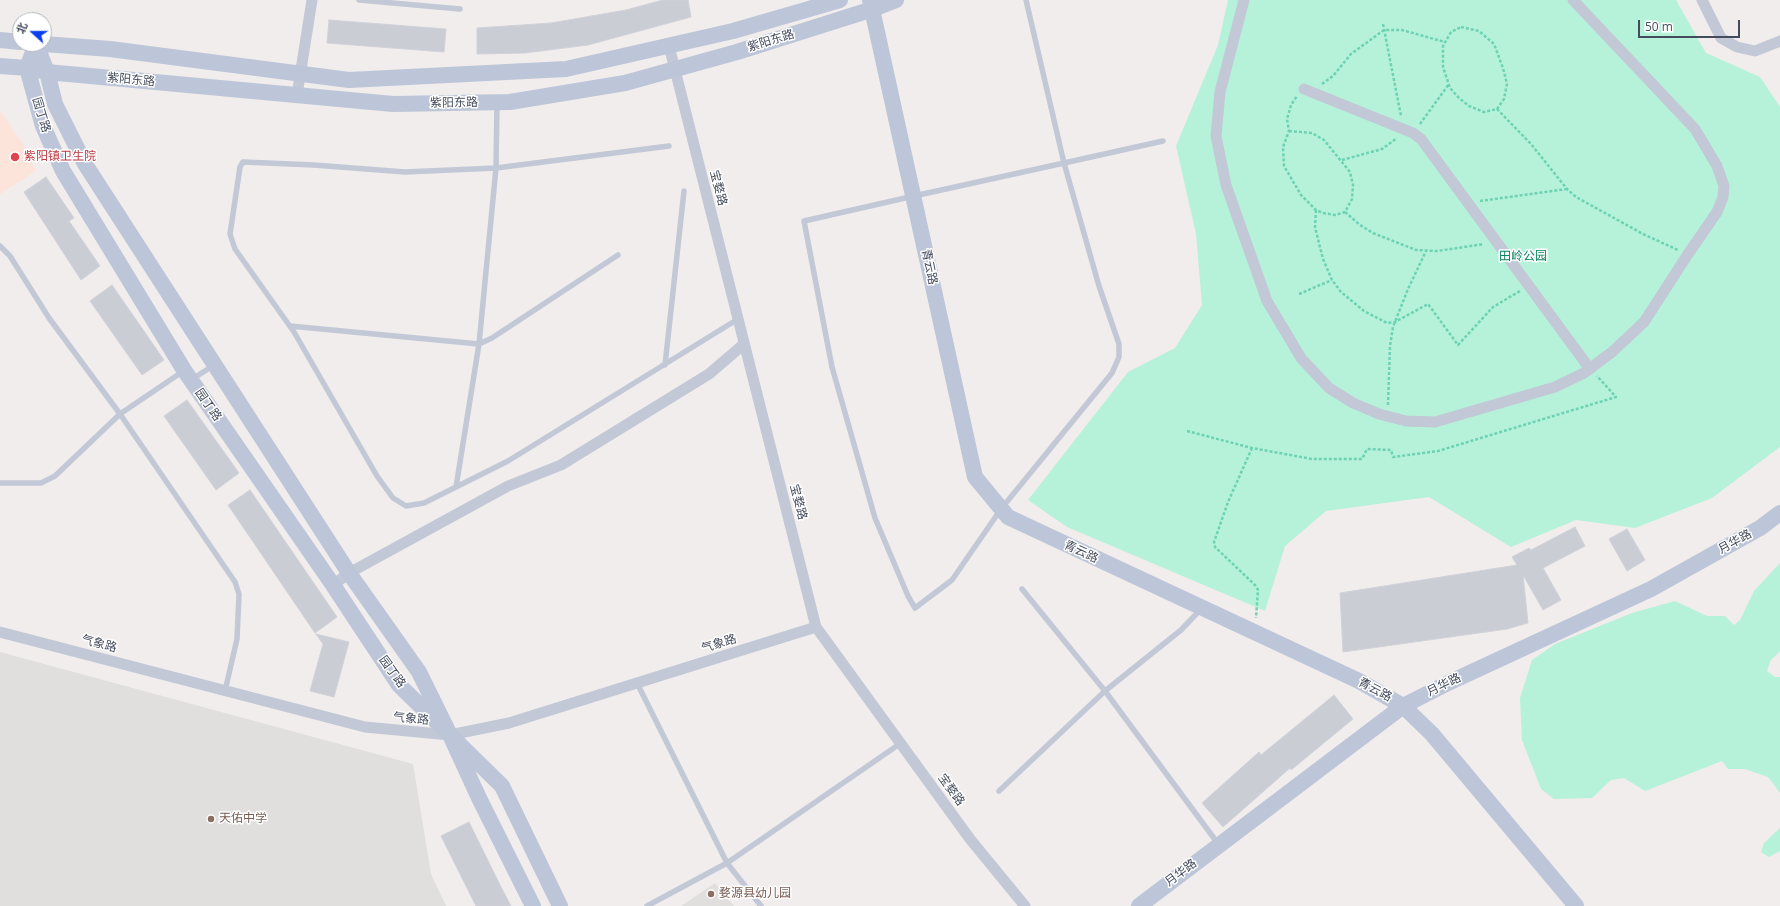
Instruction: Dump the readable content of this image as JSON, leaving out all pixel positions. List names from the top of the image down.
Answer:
{
  "streets": {
    "main road": [
      "紫阳东路",
      "园丁路",
      "青云路",
      "月华路"
    ],
    "street": ["宝婺路", "气象路"]
  },
  "crossings": [
    ["紫阳东路", "园丁路"],
    ["紫阳东路", "宝婺路"],
    ["紫阳东路", "青云路"],
    ["园丁路", "气象路"],
    ["宝婺路", "气象路"],
    ["青云路", "月华路"]
  ],
  "parks": ["田岭公园"],
  "places": ["紫阳镇卫生院", "天佑中学", "婺源县幼儿园"],
  "scale_bar": "50 m",
  "north": "left"
}
